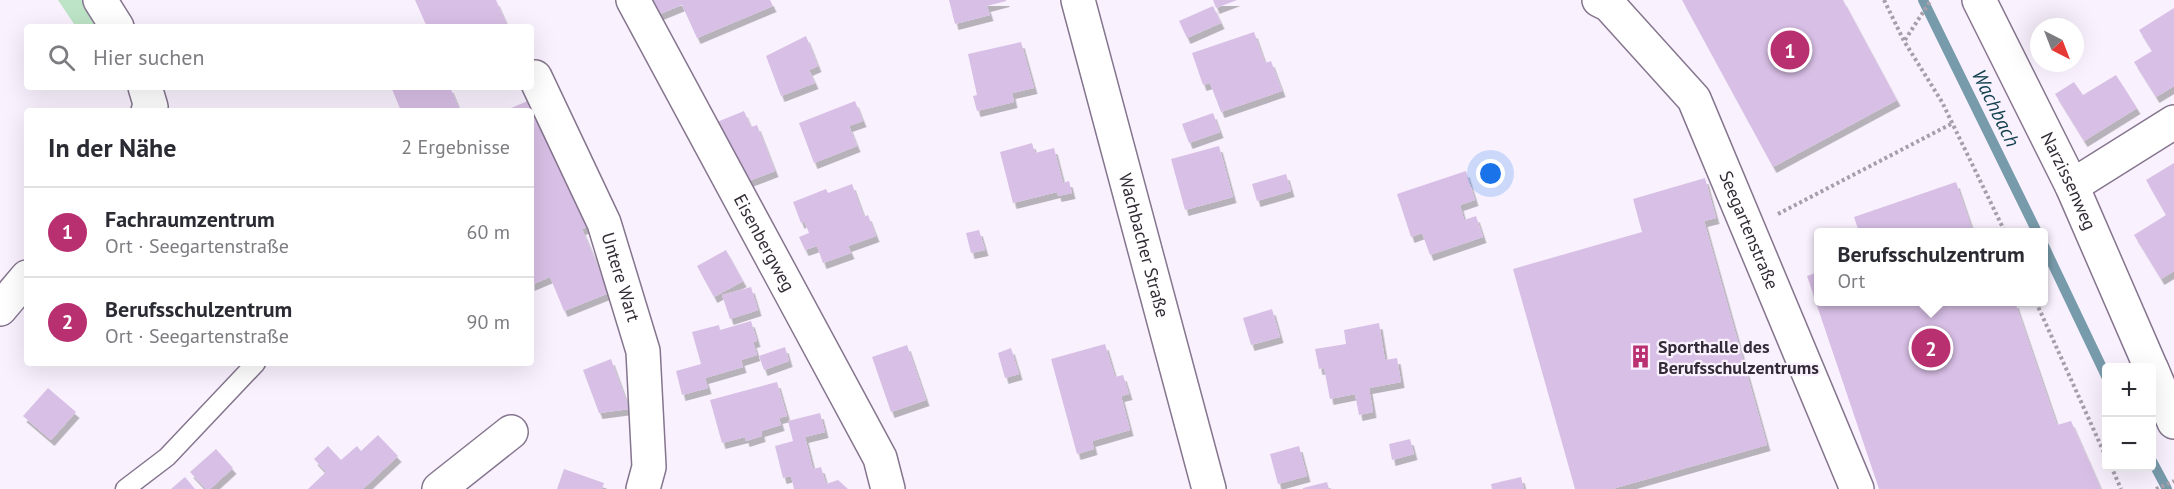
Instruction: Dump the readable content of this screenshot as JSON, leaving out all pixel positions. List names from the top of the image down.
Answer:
{
  "streets": {
    "street": [
      "Narzissenweg",
      "Seegartenstraße",
      "Eisenbergweg",
      "Wachbacher Straße",
      "Untere Wart"
    ]
  },
  "water": ["Wachbach"],
  "places": {
    "building": ["Sporthalle des Berufsschulzentrums"]
  },
  "north": "bottom right",
  "page": {
    "search": "Hier suchen",
    "pins": ["1", "2"],
    "heading": ["In der Nähe", "2 Ergebnisse"],
    "list": [
      {
        "mark": "1",
        "name": "Fachraumzentrum",
        "note": "Ort · Seegartenstraße",
        "value": "60 m"
      },
      {
        "mark": "2",
        "name": "Berufsschulzentrum",
        "note": "Ort · Seegartenstraße",
        "value": "90 m"
      }
    ],
    "popup": ["Berufsschulzentrum", "Ort"],
    "map_buttons": ["+", "−"]
  }
}
